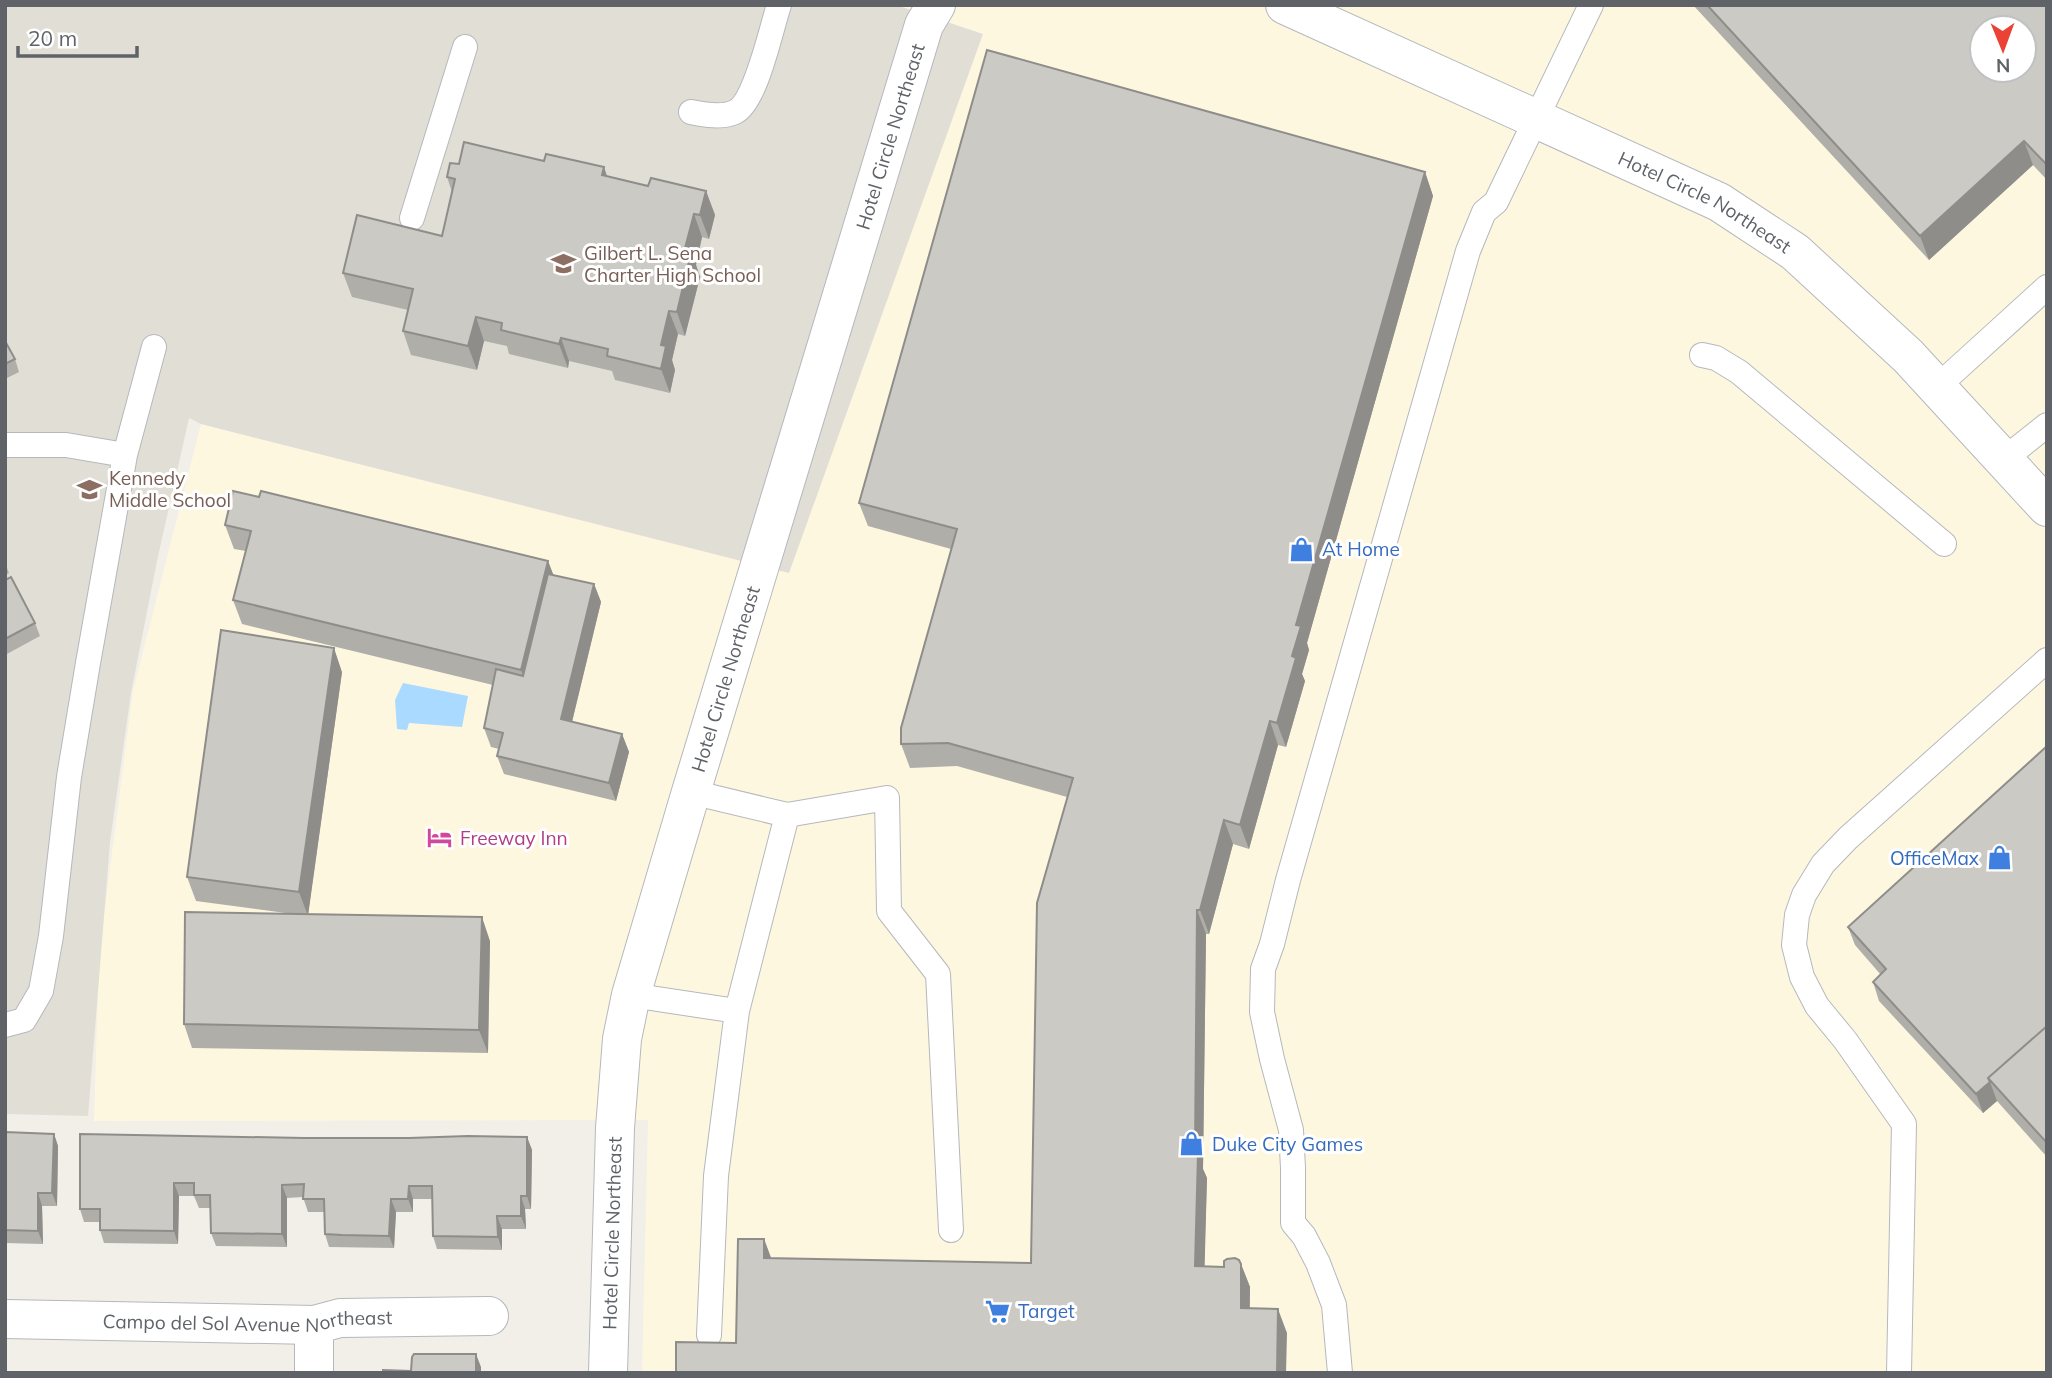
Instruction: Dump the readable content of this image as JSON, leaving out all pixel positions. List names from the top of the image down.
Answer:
{
  "streets": {
    "street": ["Hotel Circle Northeast", "Campo del Sol Avenue Northeast"]
  },
  "places": {
    "school or university": ["Gilbert L. Sena Charter High School", "Kennedy Middle School"],
    "shop": ["At Home", "OfficeMax", "Duke City Games"],
    "hotel": ["Freeway Inn"],
    "supermarket": ["Target"]
  },
  "scale_bar": "20 m",
  "north": "bottom"
}
